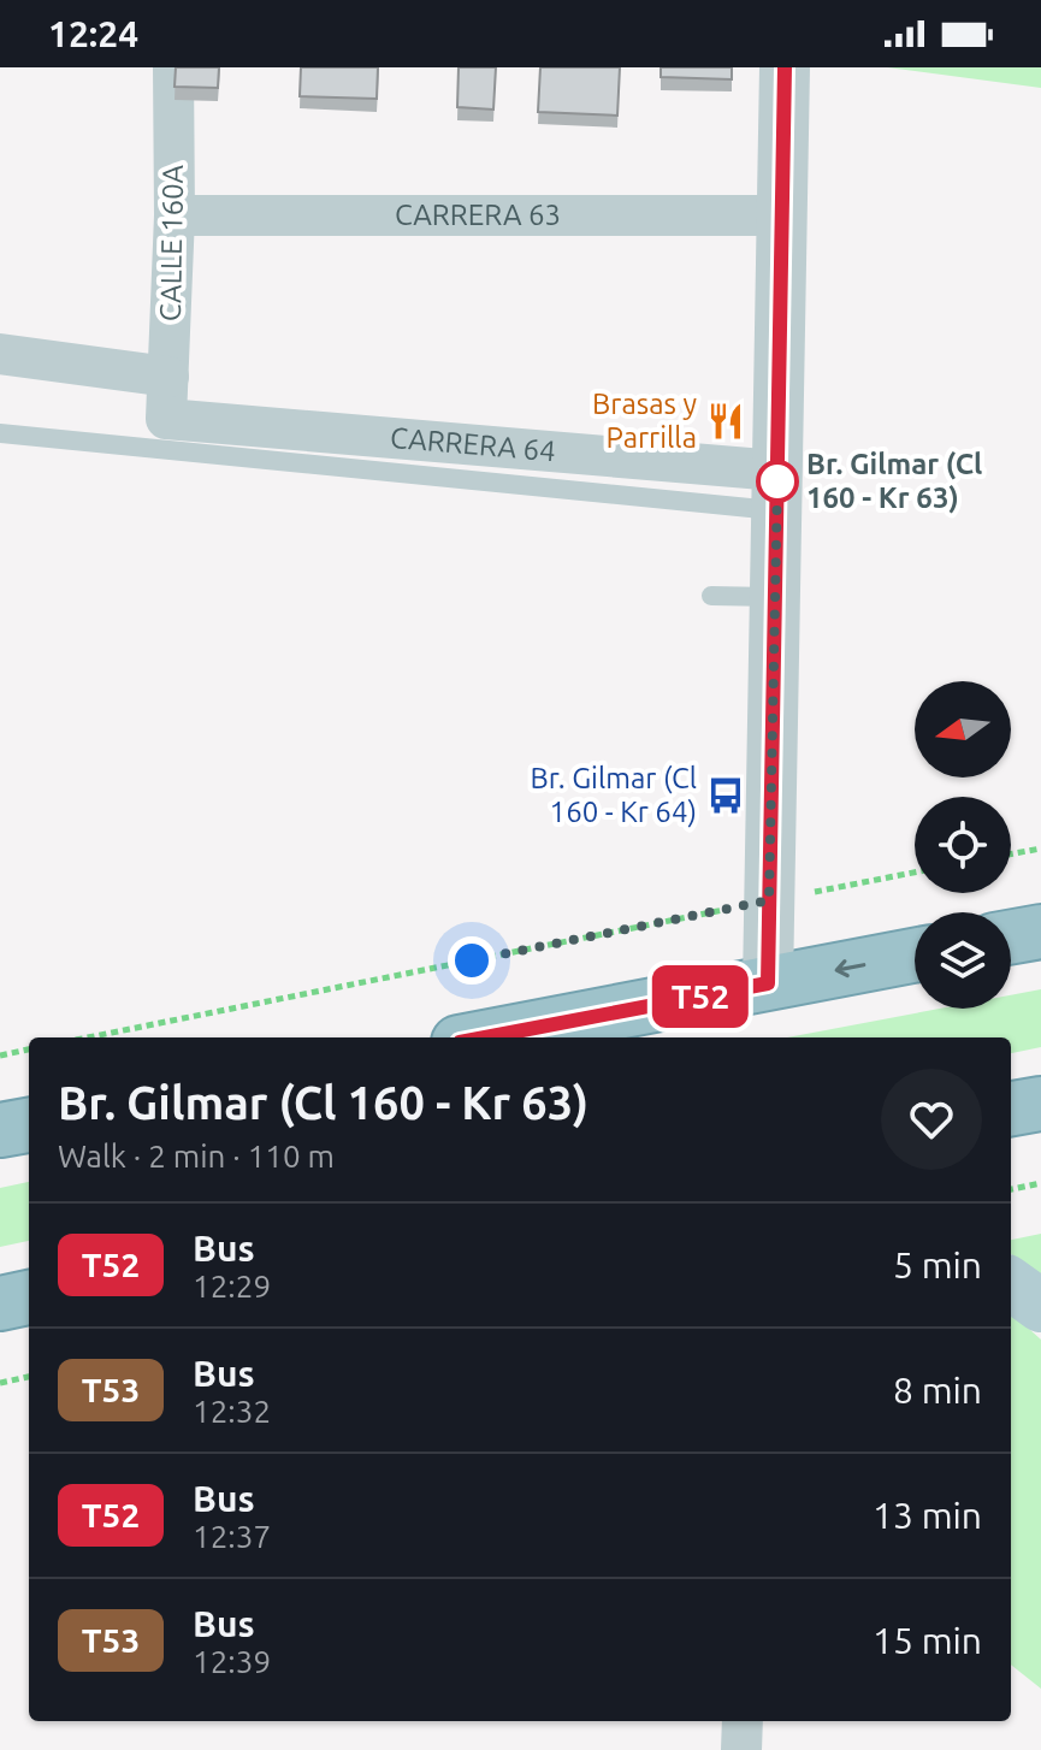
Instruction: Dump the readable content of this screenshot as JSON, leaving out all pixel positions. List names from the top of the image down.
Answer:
{
  "streets": {
    "street": ["CARRERA 63", "CALLE 160A", "CARRERA 64"]
  },
  "crossings": [
    ["CARRERA 63", "CALLE 160A"],
    ["CALLE 160A", "CARRERA 64"]
  ],
  "places": {
    "restaurant": ["Brasas y Parrilla"],
    "other": ["Br. Gilmar (Cl 160 - Kr 63)"],
    "bus stop": ["Br. Gilmar (Cl 160 - Kr 64)"]
  },
  "lines": ["bus line T52"],
  "north": "left",
  "page": {
    "status": "12:24",
    "on_map": "T52",
    "heading": ["Br. Gilmar (Cl 160 - Kr 63)", "Walk · 2 min · 110 m"],
    "list": [
      {
        "mark": "T52",
        "name": "Bus",
        "note": "12:29",
        "value": "5 min"
      },
      {
        "mark": "T53",
        "name": "Bus",
        "note": "12:32",
        "value": "8 min"
      },
      {
        "mark": "T52",
        "name": "Bus",
        "note": "12:37",
        "value": "13 min"
      },
      {
        "mark": "T53",
        "name": "Bus",
        "note": "12:39",
        "value": "15 min"
      }
    ]
  }
}
